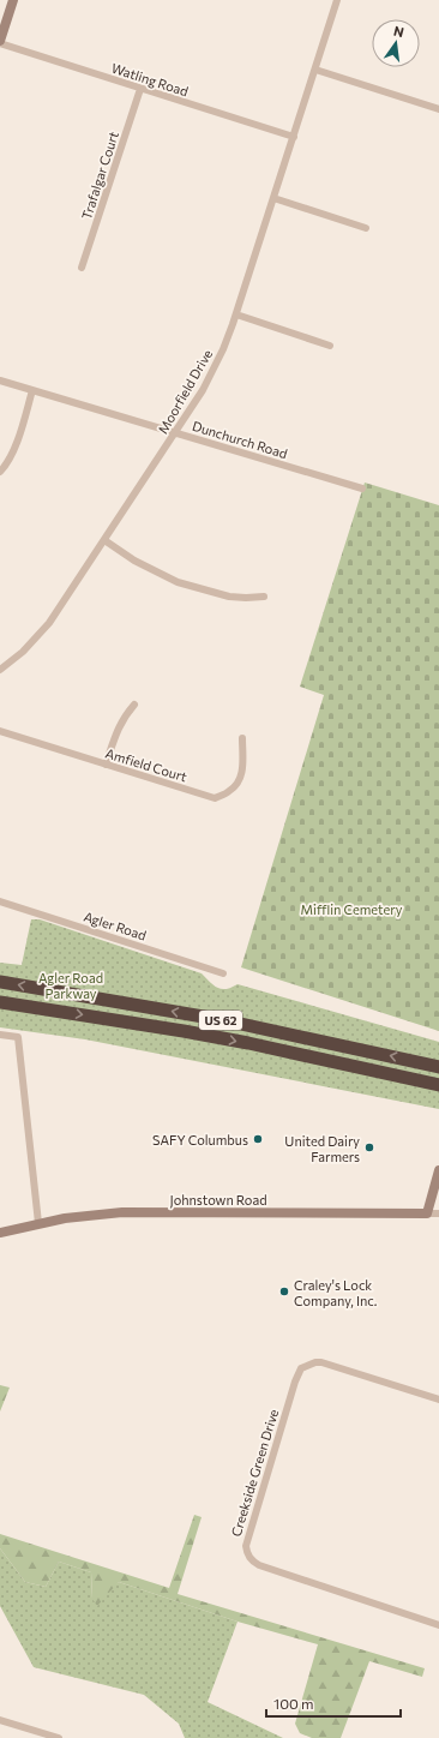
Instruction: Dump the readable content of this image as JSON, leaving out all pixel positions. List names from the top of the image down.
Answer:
{
  "streets": {
    "highway": ["US 62"],
    "street": [
      "Watling Road",
      "Trafalgar Court",
      "Moorfield Drive",
      "Dunchurch Road",
      "Amfield Court",
      "Agler Road",
      "Johnstown Road",
      "Creekside Green Drive"
    ]
  },
  "crossings": [
    ["Watling Road", "Trafalgar Court"],
    ["Watling Road", "Moorfield Drive"],
    ["Moorfield Drive", "Dunchurch Road"]
  ],
  "parks": ["Mifflin Cemetery", "Agler Road Parkway"],
  "places": ["SAFY Columbus", "United Dairy Farmers", "Craley's Lock Company, Inc."],
  "scale_bar": "100 m",
  "north": "top"
}
